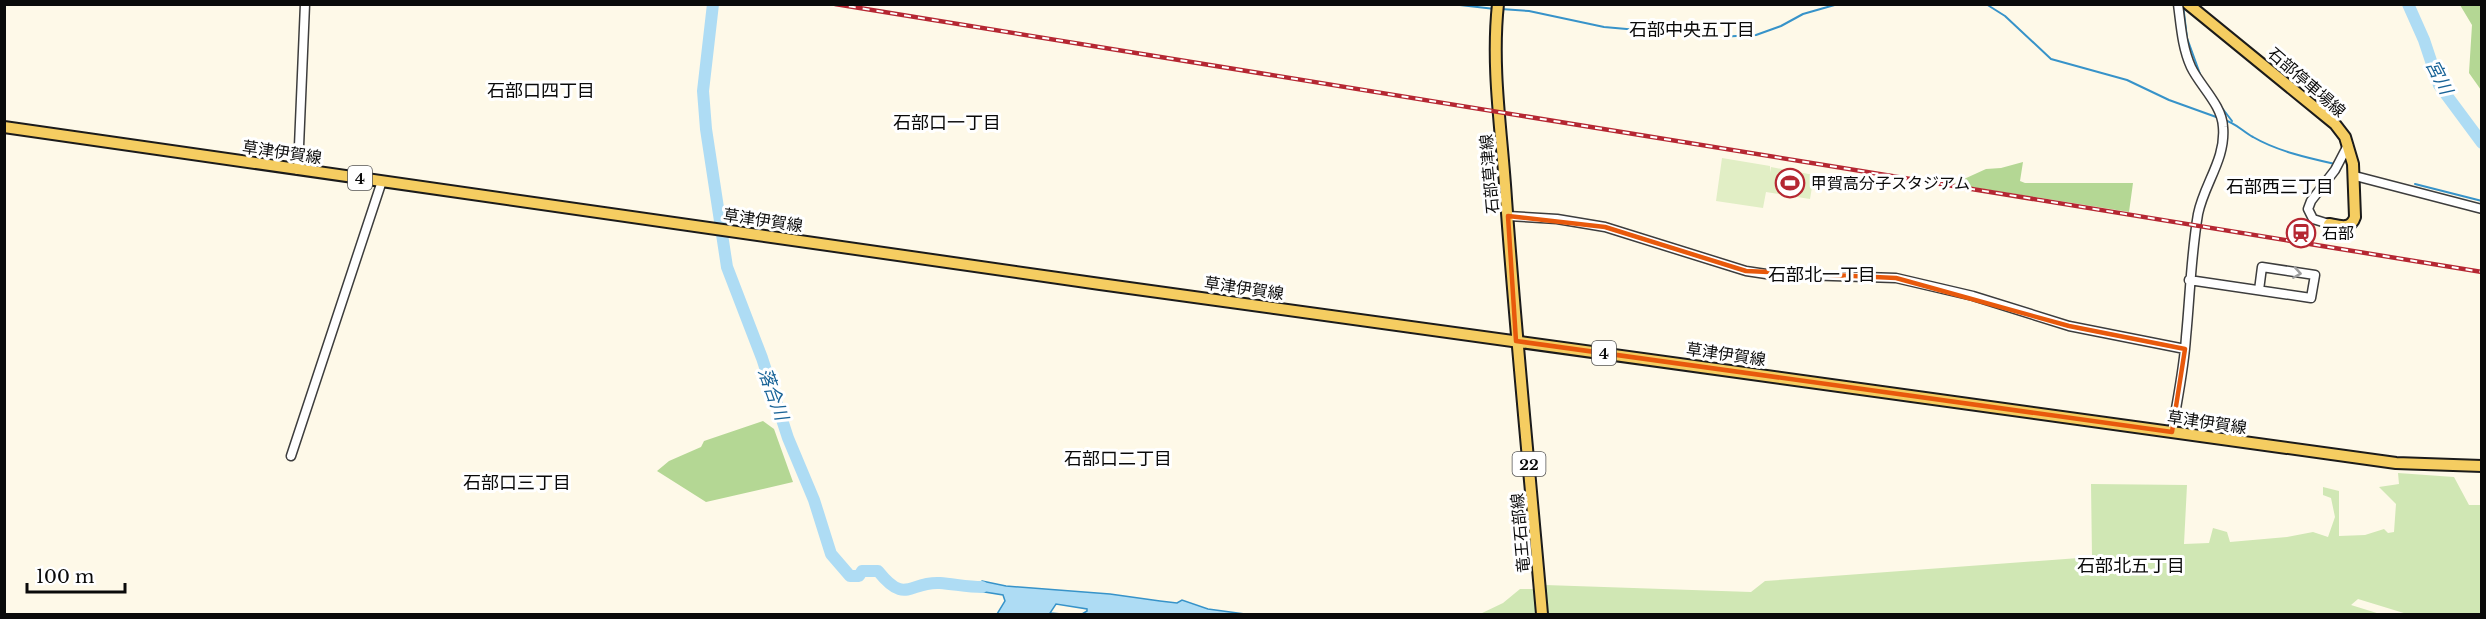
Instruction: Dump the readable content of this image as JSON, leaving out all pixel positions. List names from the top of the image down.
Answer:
{
  "streets": {
    "main road": [
      "石部停車場線",
      "草津伊賀線",
      "石部草津線",
      "4",
      "22",
      "竜王石部線"
    ]
  },
  "crossings": [
    ["草津伊賀線", "石部草津線"],
    ["草津伊賀線", "竜王石部線"],
    ["石部草津線", "竜王石部線"]
  ],
  "districts": [
    "石部中央五丁目",
    "石部口四丁目",
    "石部口一丁目",
    "石部西三丁目",
    "石部北一丁目",
    "石部口二丁目",
    "石部口三丁目",
    "石部北五丁目"
  ],
  "water": ["宮川", "落合川"],
  "places": {
    "sports": ["甲賀高分子スタジアム"],
    "station": ["石部"]
  },
  "scale_bar": "100 m"
}
